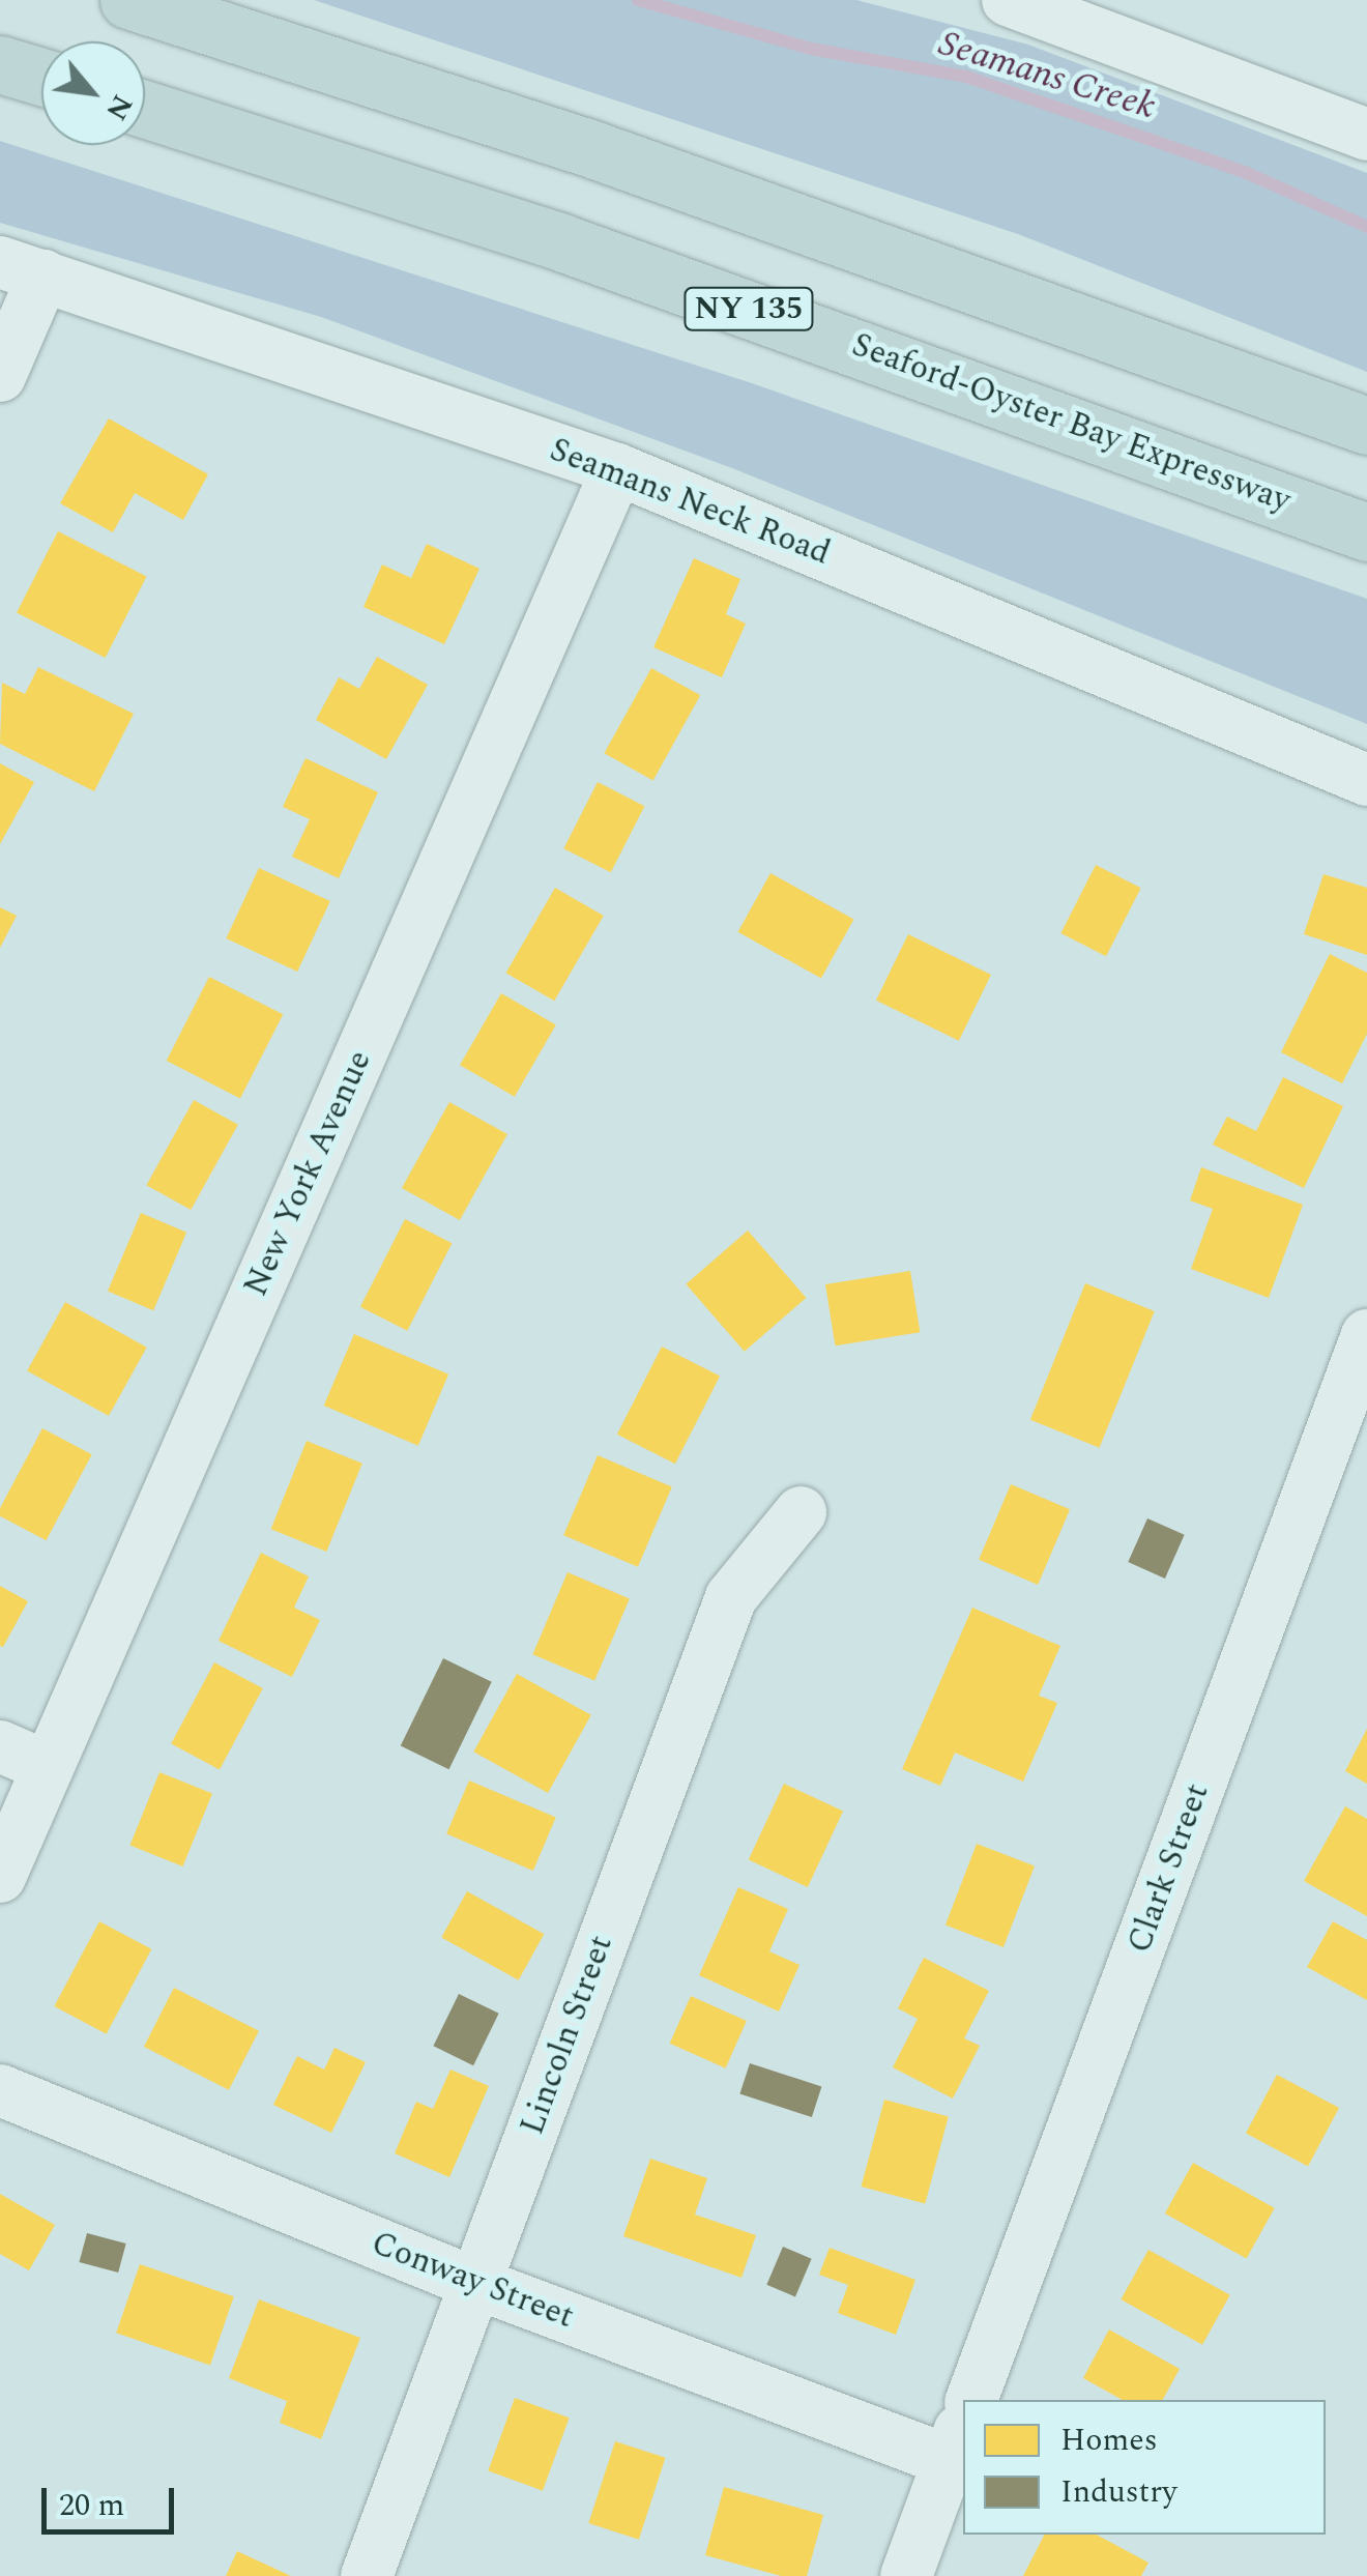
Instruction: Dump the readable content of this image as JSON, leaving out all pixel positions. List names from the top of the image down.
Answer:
{
  "streets": {
    "highway": ["NY 135", "Seaford-Oyster Bay Expressway"],
    "street": [
      "Seamans Neck Road",
      "New York Avenue",
      "Clark Street",
      "Lincoln Street",
      "Conway Street"
    ]
  },
  "crossings": [
    ["Seamans Neck Road", "New York Avenue"],
    ["Lincoln Street", "Conway Street"]
  ],
  "water": ["Seamans Creek"],
  "legend": ["Homes", "Industry"],
  "scale_bar": "20 m",
  "north": "bottom right"
}
